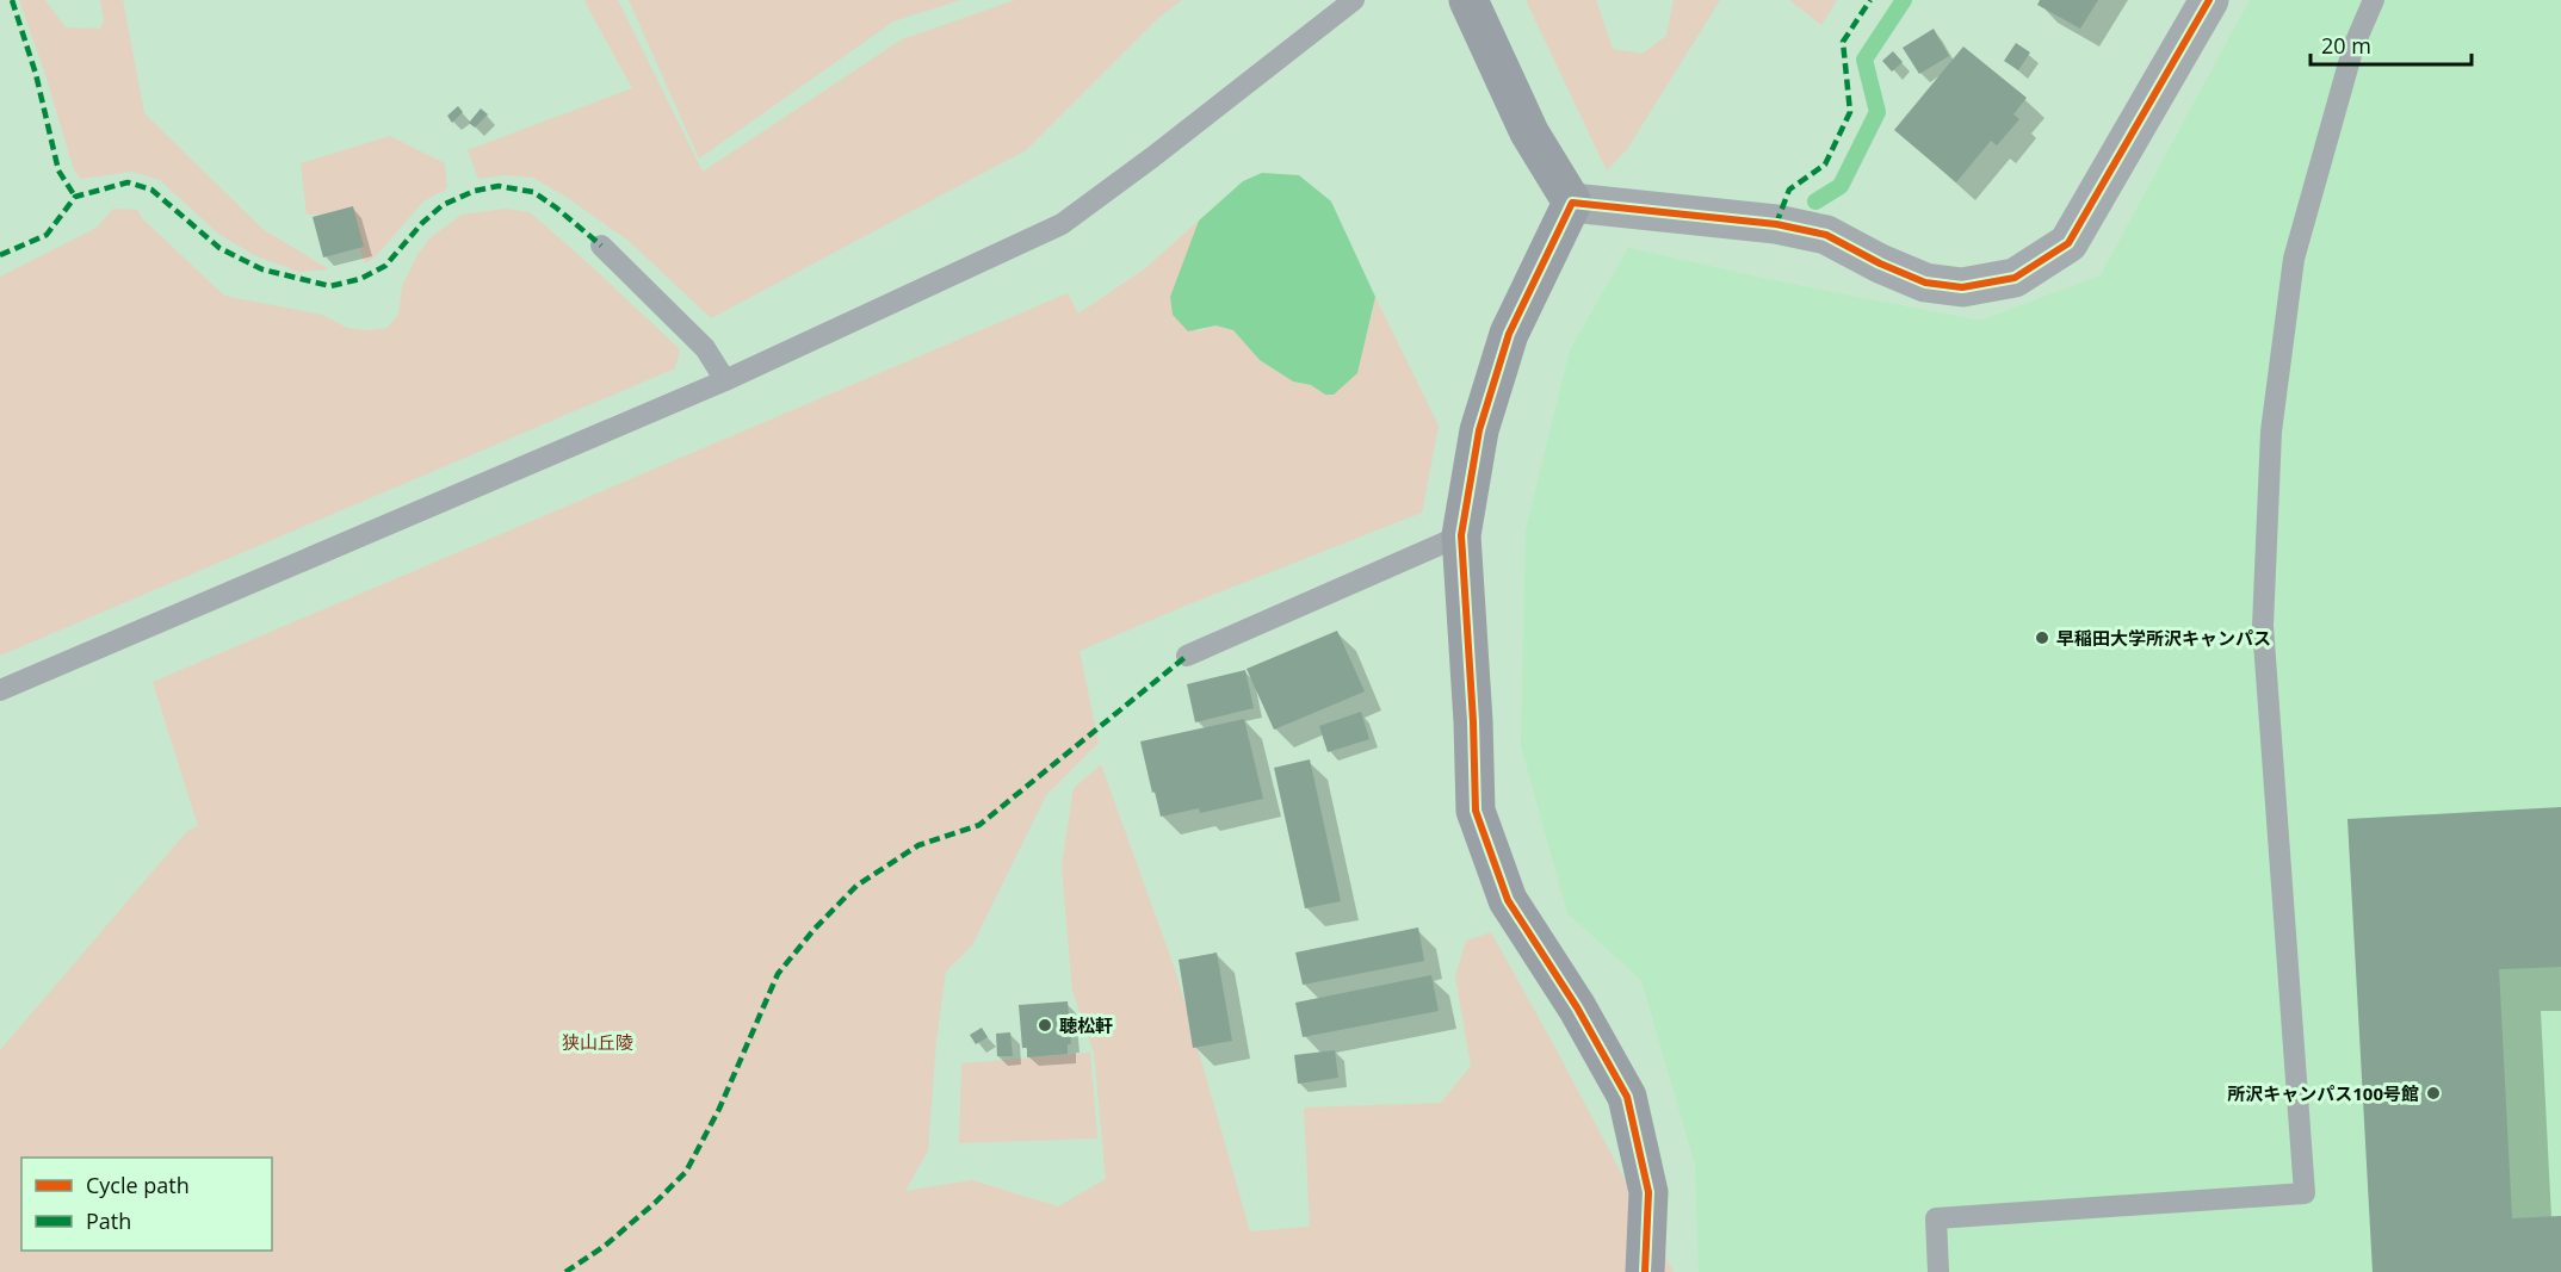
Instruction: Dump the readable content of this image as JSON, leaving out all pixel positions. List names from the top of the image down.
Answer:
{
  "parks": ["狭山丘陵"],
  "places": ["早稲田大学所沢キャンパス", "聴松軒", "所沢キャンパス100号館"],
  "legend": ["Cycle path", "Path"],
  "scale_bar": "20 m"
}
